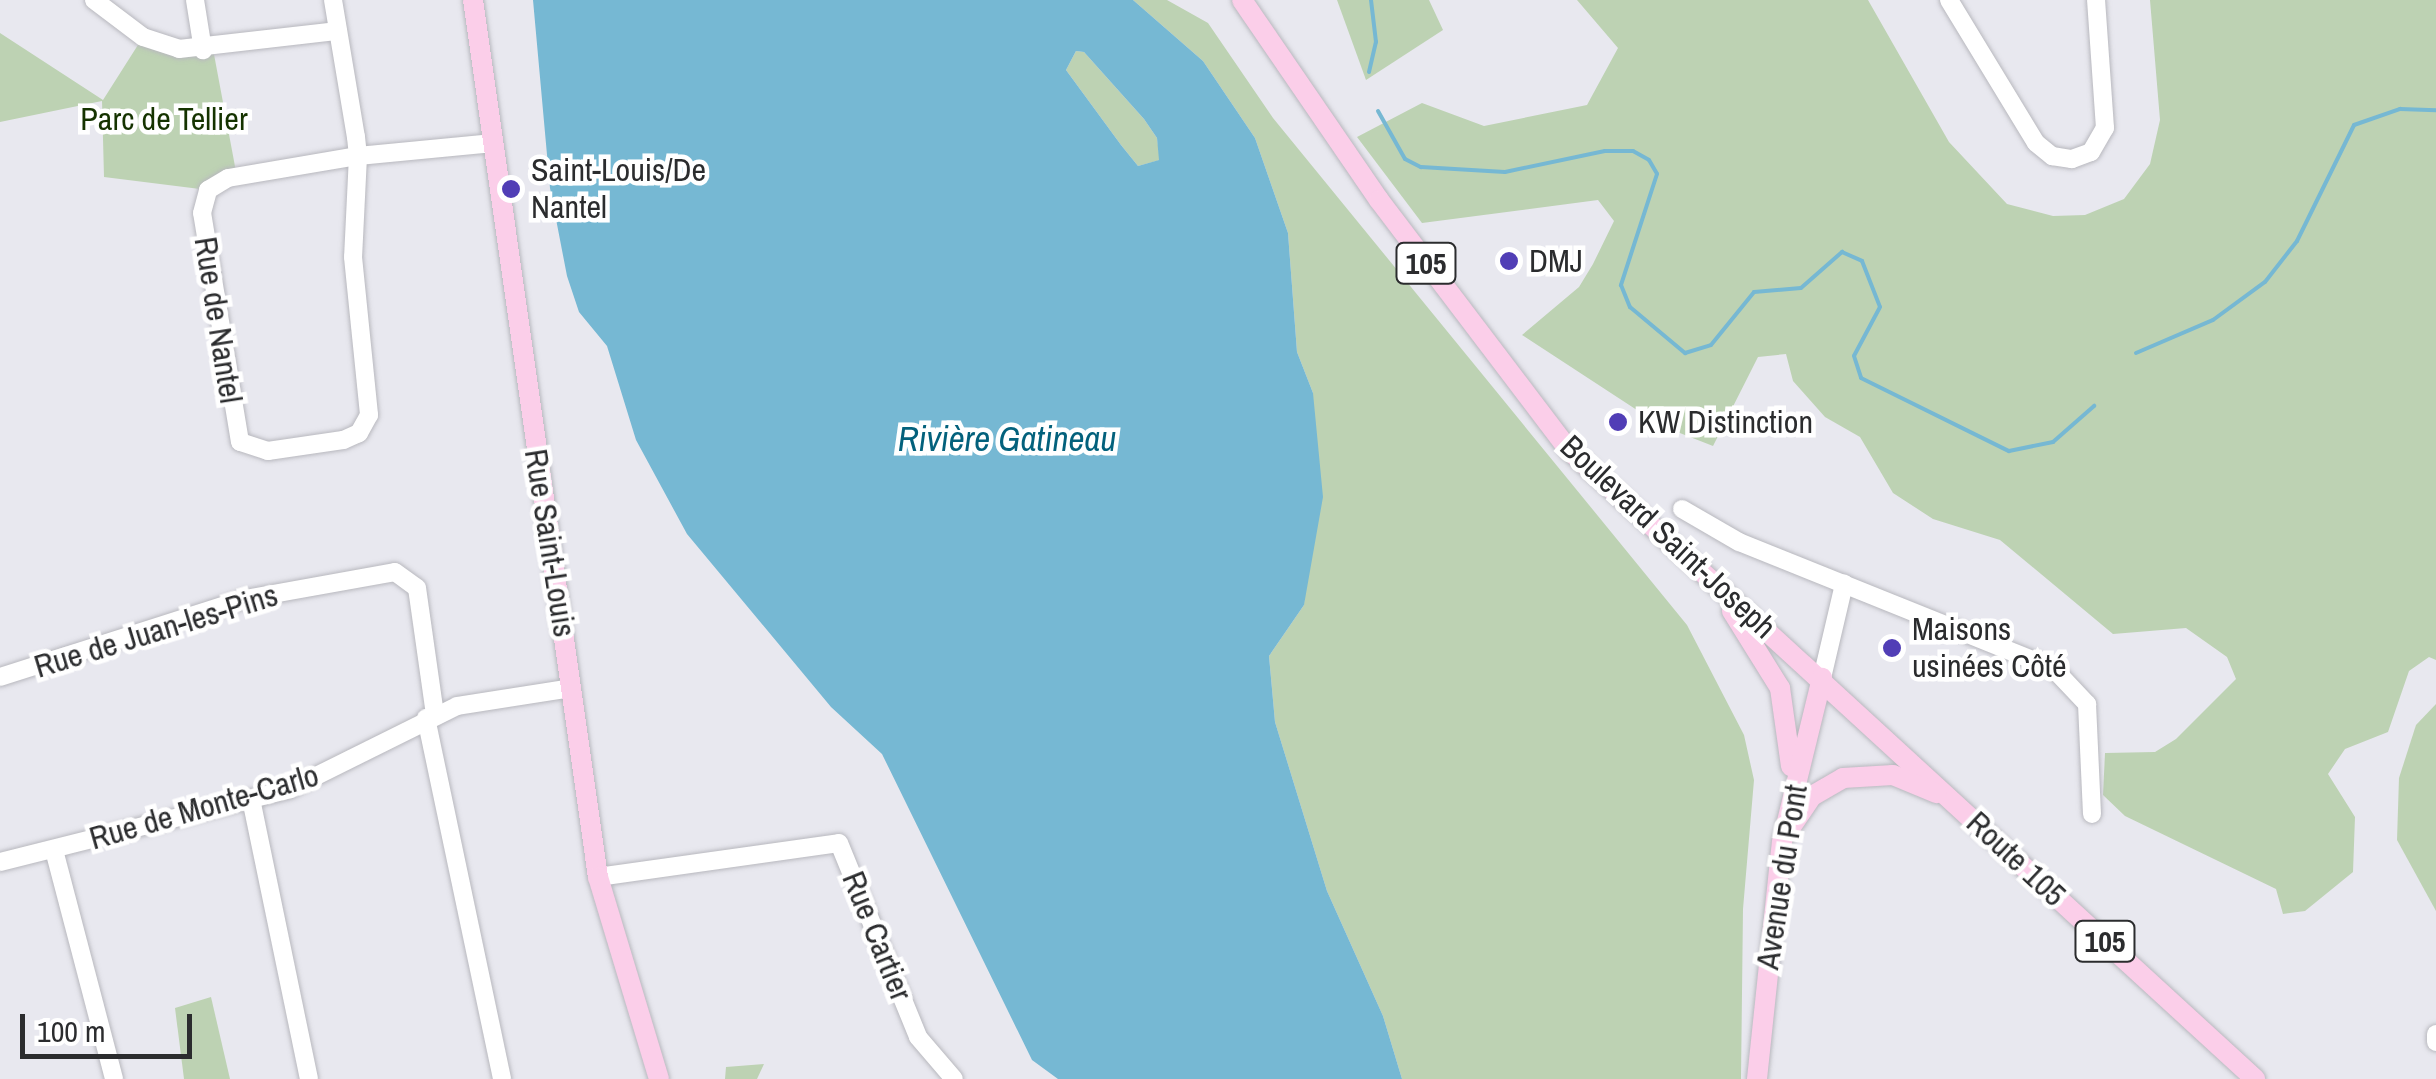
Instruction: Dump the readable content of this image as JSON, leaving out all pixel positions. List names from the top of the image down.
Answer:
{
  "streets": {
    "main road": [
      "105",
      "Boulevard Saint-Joseph",
      "Rue Saint-Louis",
      "Route 105",
      "Avenue du Pont"
    ],
    "street": [
      "Rue de Nantel",
      "Rue de Juan-les-Pins",
      "Rue de Monte-Carlo",
      "Rue Cartier"
    ]
  },
  "crossings": [
    ["Rue de Nantel", "Rue Saint-Louis"],
    ["Boulevard Saint-Joseph", "Route 105"],
    ["Boulevard Saint-Joseph", "Avenue du Pont"],
    ["Rue Saint-Louis", "Rue de Monte-Carlo"],
    ["Rue Saint-Louis", "Rue Cartier"],
    ["Rue de Juan-les-Pins", "Rue de Monte-Carlo"],
    ["Route 105", "Avenue du Pont"]
  ],
  "water": ["Rivière Gatineau"],
  "parks": ["Parc de Tellier"],
  "places": [
    "Saint-Louis/De Nantel",
    "DMJ",
    "KW Distinction",
    "Maisons usinées Côté"
  ],
  "scale_bar": "100 m"
}
